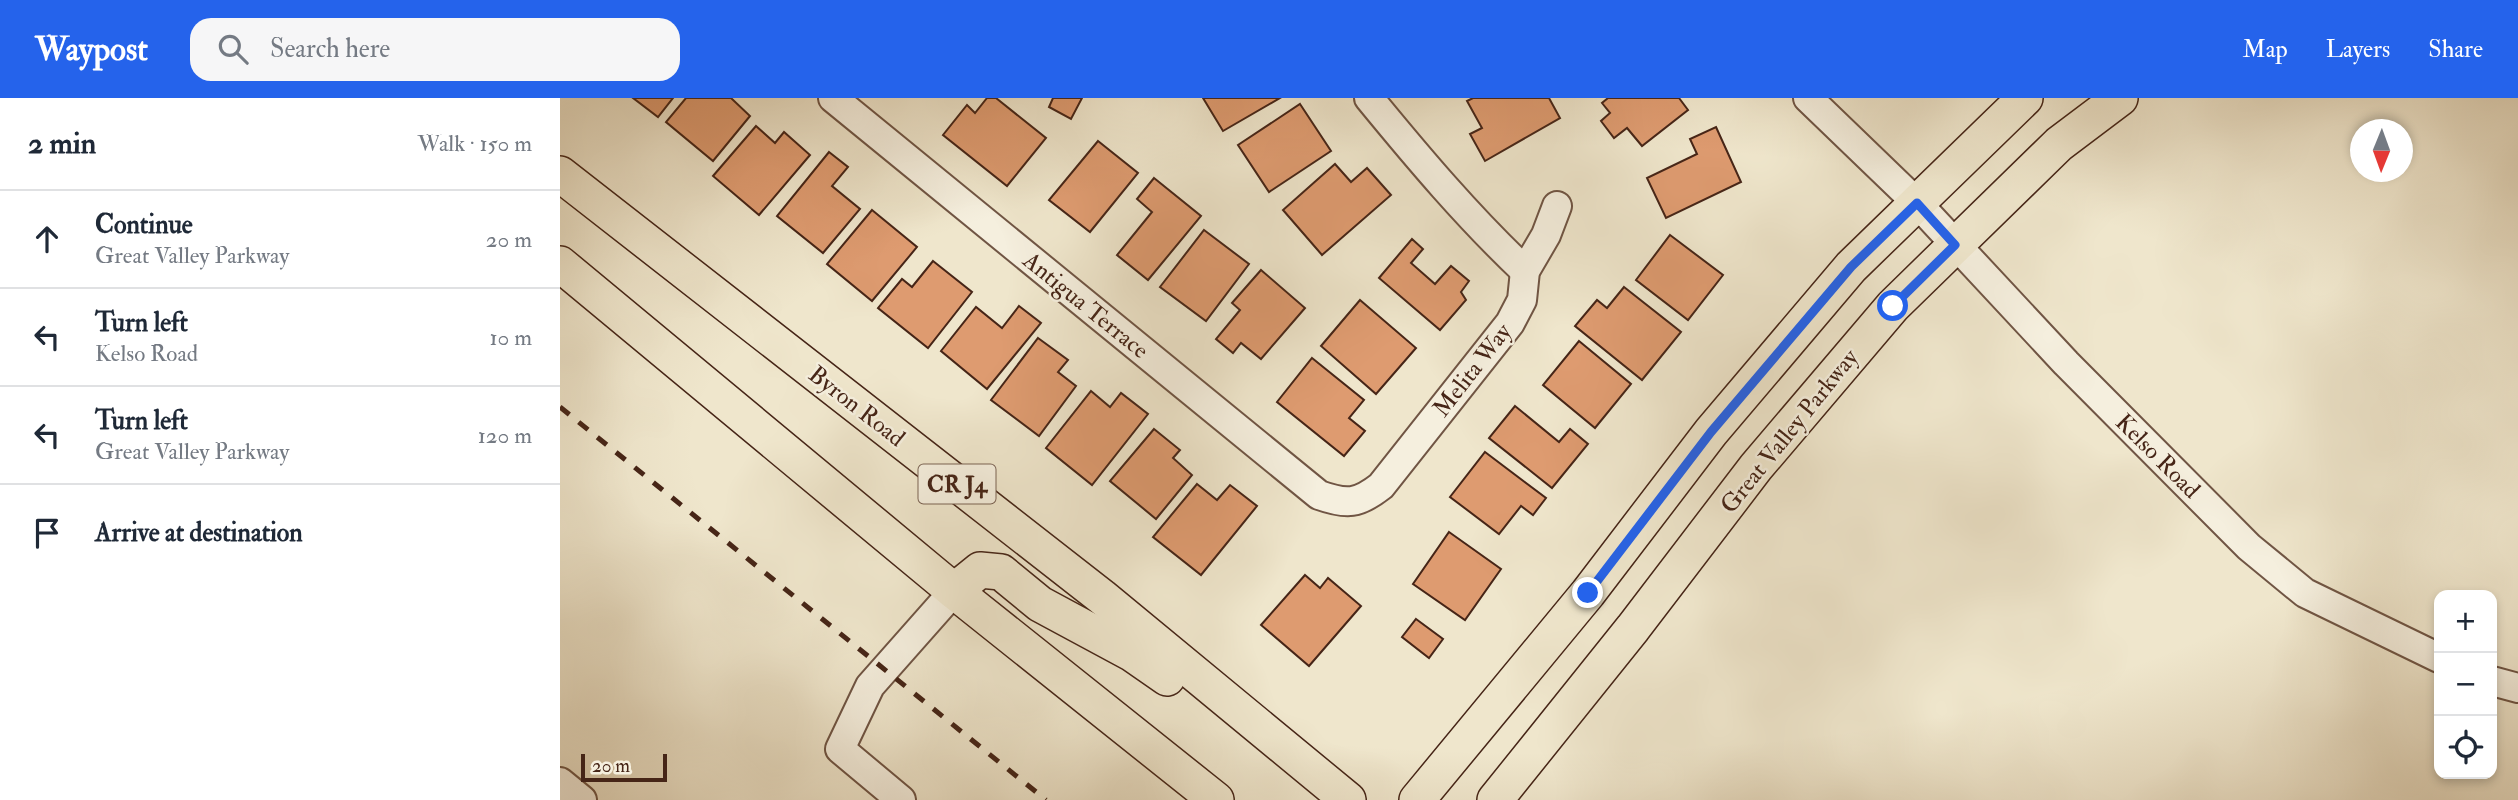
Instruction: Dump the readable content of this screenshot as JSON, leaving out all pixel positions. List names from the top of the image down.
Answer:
{
  "streets": {
    "main road": ["Byron Road", "Great Valley Parkway", "CR J4"],
    "street": ["Antigua Terrace", "Melita Way", "Kelso Road"]
  },
  "crossings": [
    ["Antigua Terrace", "Melita Way"],
    ["Great Valley Parkway", "Kelso Road"]
  ],
  "scale_bar": "20 m",
  "north": "bottom",
  "page": {
    "header": "Waypost",
    "search": "Search here",
    "nav": ["Map", "Layers", "Share"],
    "heading": ["2 min", "Walk · 150 m"],
    "list": [
      ["Continue", "Great Valley Parkway", "20 m"],
      ["Turn left", "Kelso Road", "10 m"],
      ["Turn left", "Great Valley Parkway", "120 m"],
      "Arrive at destination"
    ],
    "map_buttons": ["+", "−"],
    "scale": "20 m"
  }
}
